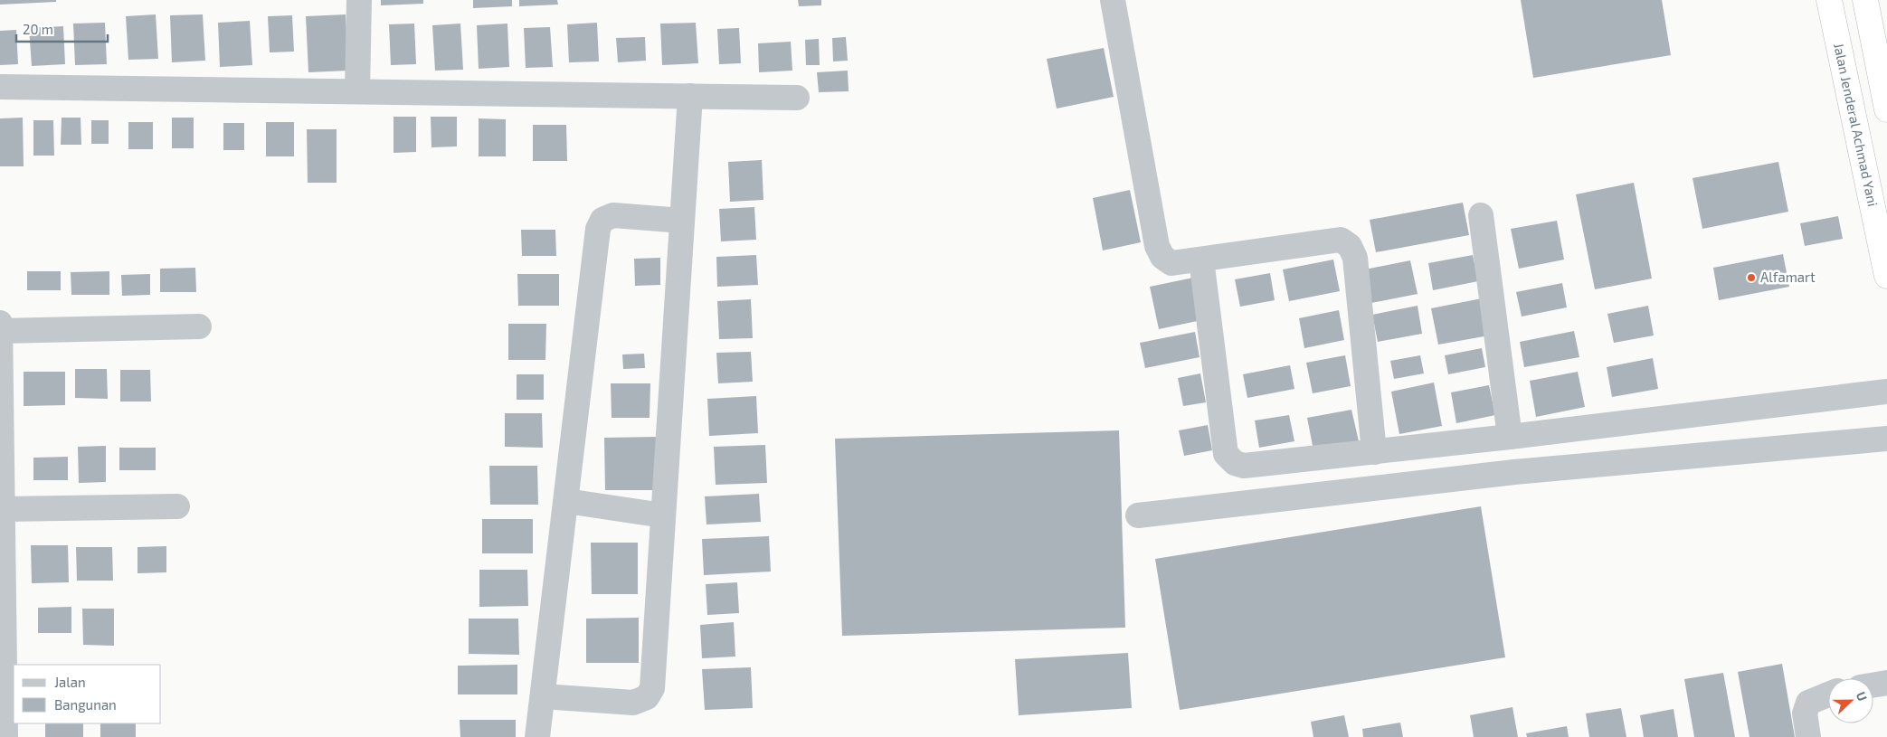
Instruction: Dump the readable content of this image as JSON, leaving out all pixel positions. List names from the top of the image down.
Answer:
{
  "streets": {
    "highway": ["Jalan Jenderal Achmad Yani"]
  },
  "places": ["Alfamart"],
  "legend": ["Jalan", "Bangunan"],
  "scale_bar": "20 m",
  "north": "right"
}
